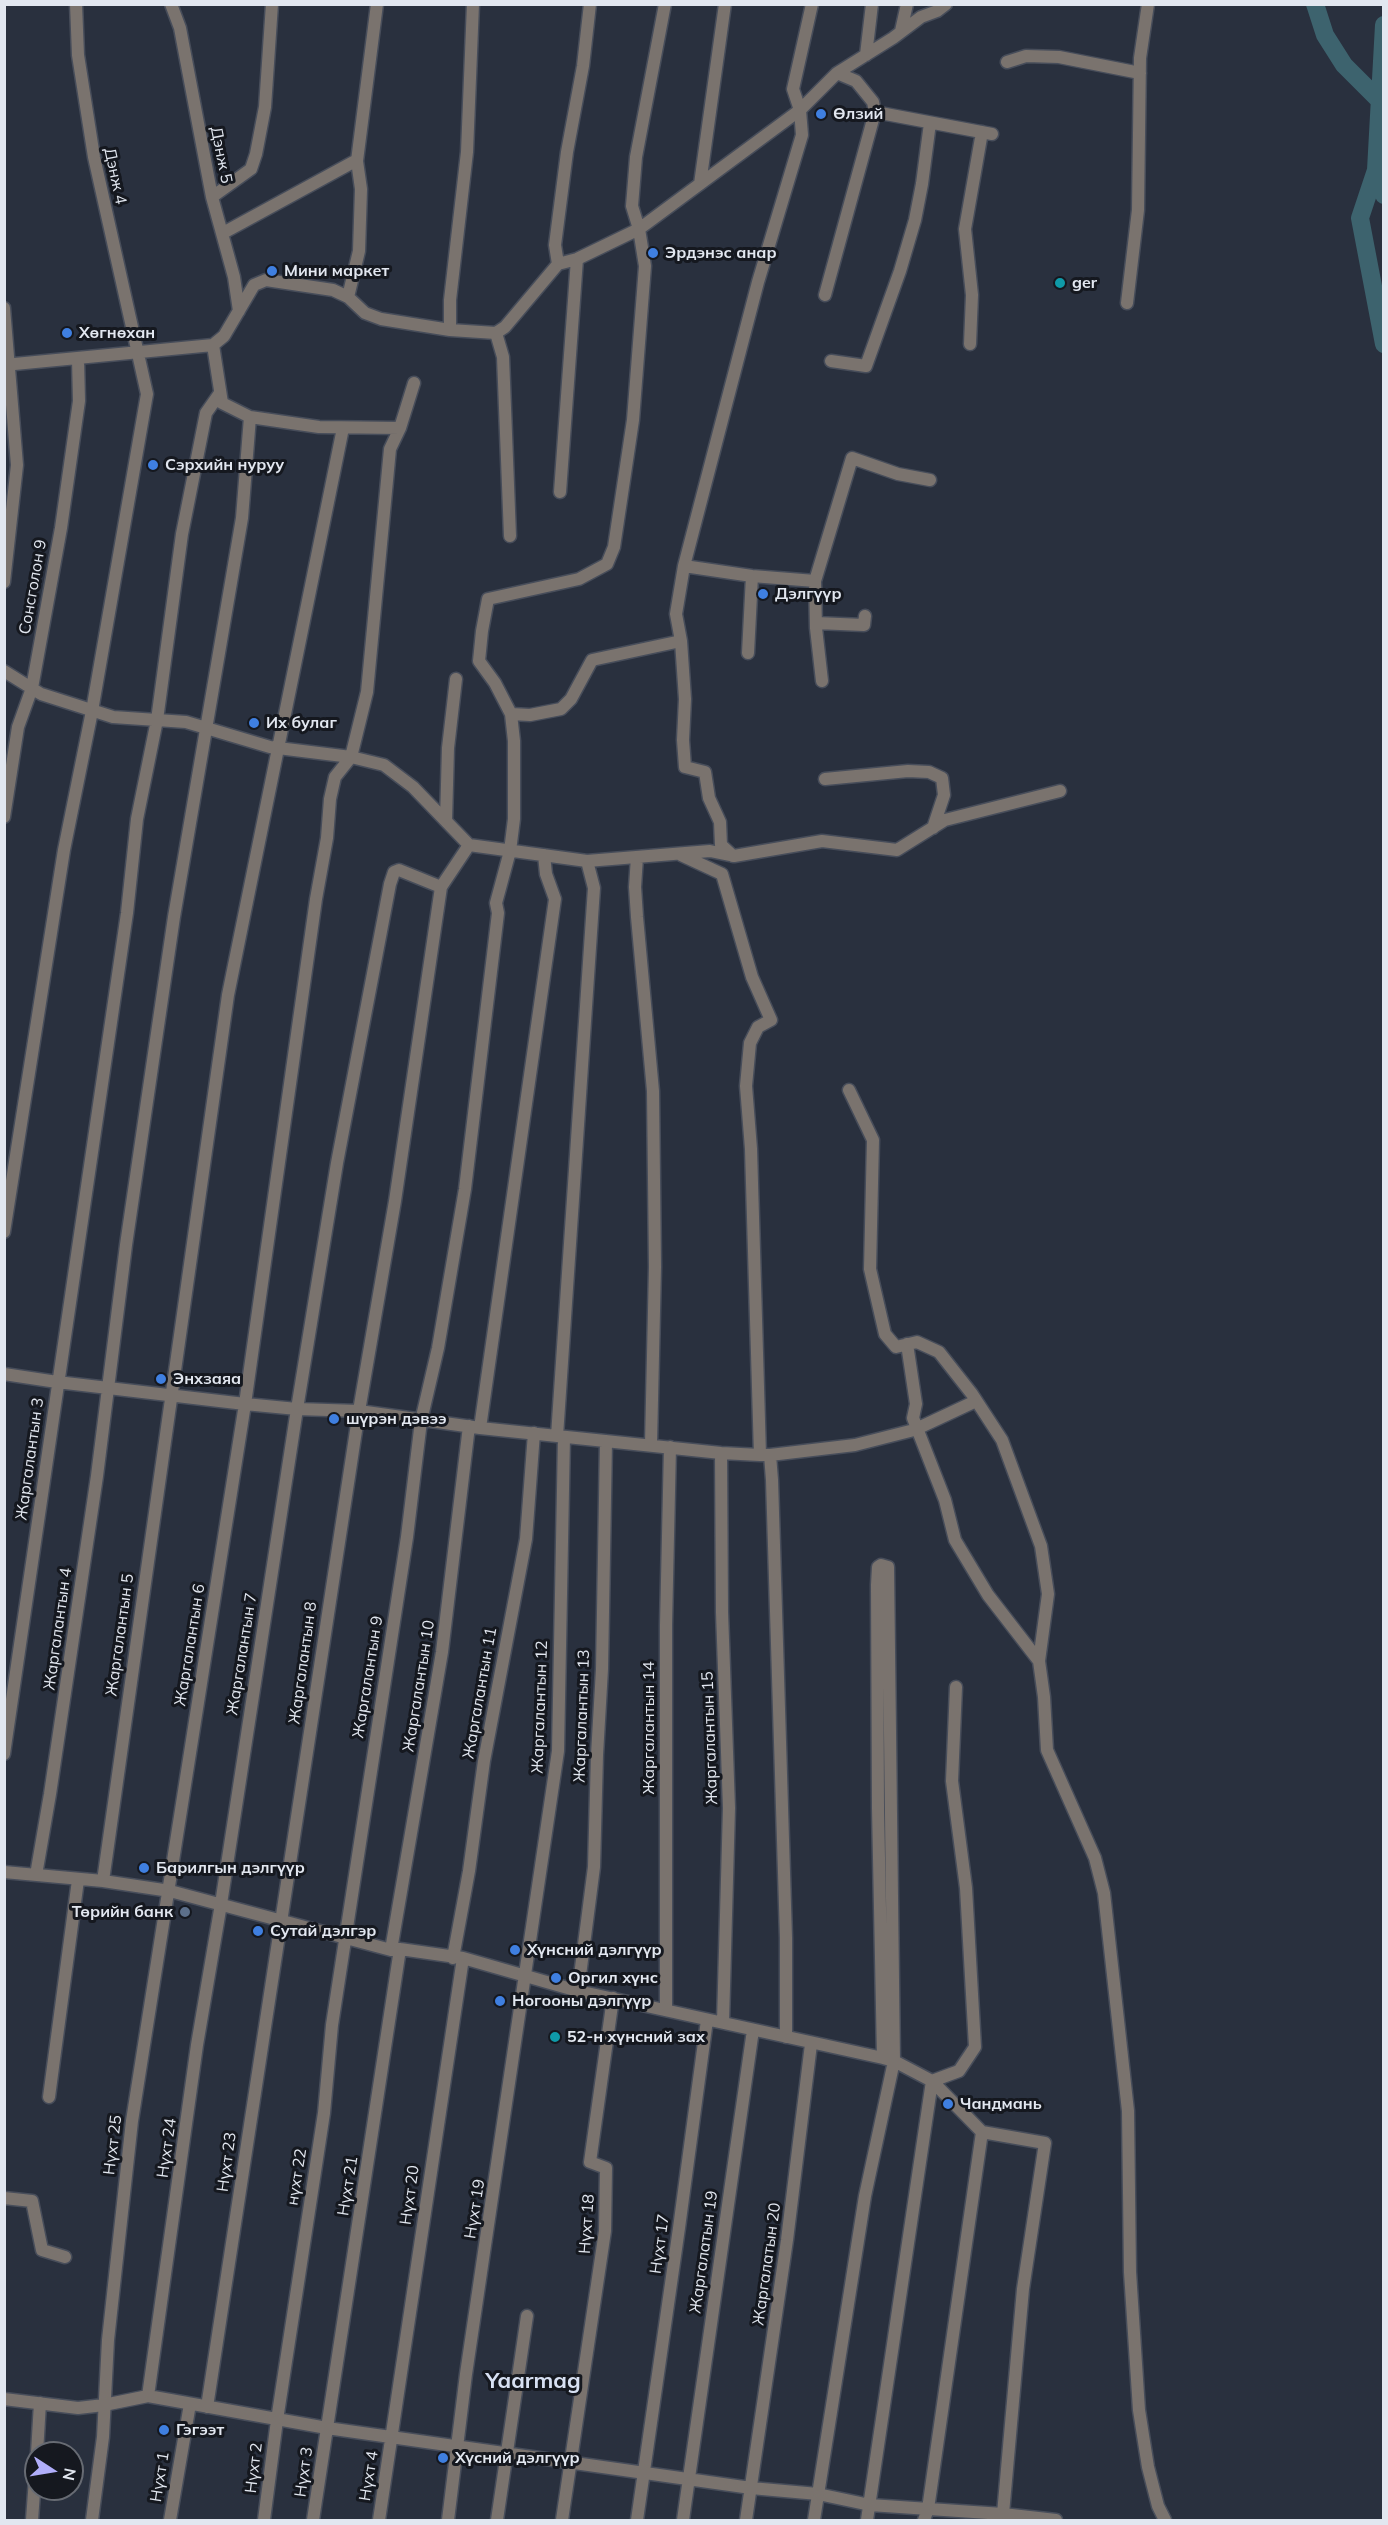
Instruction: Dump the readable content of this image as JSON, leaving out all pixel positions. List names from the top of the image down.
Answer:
{
  "streets": {
    "street": [
      "Дэнж 5",
      "Дэнж 4",
      "Сонсголон 9",
      "Жаргалантын 3",
      "Жаргалантын 4",
      "Жаргалантын 5",
      "Жаргалантын 6",
      "Жаргалантын 7",
      "Жаргалантын 8",
      "Жаргалантын 9",
      "Жаргалантын 10",
      "Жаргалантын 11",
      "Жаргалантын 12",
      "Жаргалантын 13",
      "Жаргалантын 14",
      "Жаргалантын 15",
      "Нүхт 25",
      "Нүхт 24",
      "Нүхт 23",
      "нүхт 22",
      "Нүхт 21",
      "Нүхт 20",
      "Нүхт 19",
      "Нүхт 18",
      "Нүхт 17",
      "Жаргалатын 19",
      "Жаргалатын 20",
      "Нүхт 2",
      "Нүхт 3",
      "Нүхт 4",
      "Нүхт 1"
    ]
  },
  "crossings": [
    ["Жаргалантын 6", "Нүхт 25"],
    ["Жаргалантын 7", "Жаргалантын 8"],
    ["Жаргалантын 7", "Нүхт 24"],
    ["Жаргалантын 8", "Нүхт 23"],
    ["Жаргалантын 9", "нүхт 22"],
    ["Жаргалантын 10", "Нүхт 21"],
    ["Жаргалантын 11", "Нүхт 20"],
    ["Жаргалантын 12", "Нүхт 19"],
    ["нүхт 22", "Нүхт 2"],
    ["Нүхт 21", "Нүхт 3"],
    ["Нүхт 20", "Нүхт 4"]
  ],
  "districts": ["Yaarmag"],
  "places": [
    "Өлзий",
    "Эрдэнэс анар",
    "Мини маркет",
    "ger",
    "Хөгнөхан",
    "Сэрхийн нуруу",
    "Дэлгүүр",
    "Их булаг",
    "Энхзаяа",
    "шүрэн дэвээ",
    "Барилгын дэлгүүр",
    "Төрийн банк",
    "Сутай дэлгэр",
    "Хүнсний дэлгүүр",
    "Оргил хүнс",
    "Ногооны дэлгүүр",
    "52-н хүнсний зах",
    "Чандмань",
    "Гэгээт",
    "Хүсний дэлгүүр"
  ],
  "north": "right"
}
